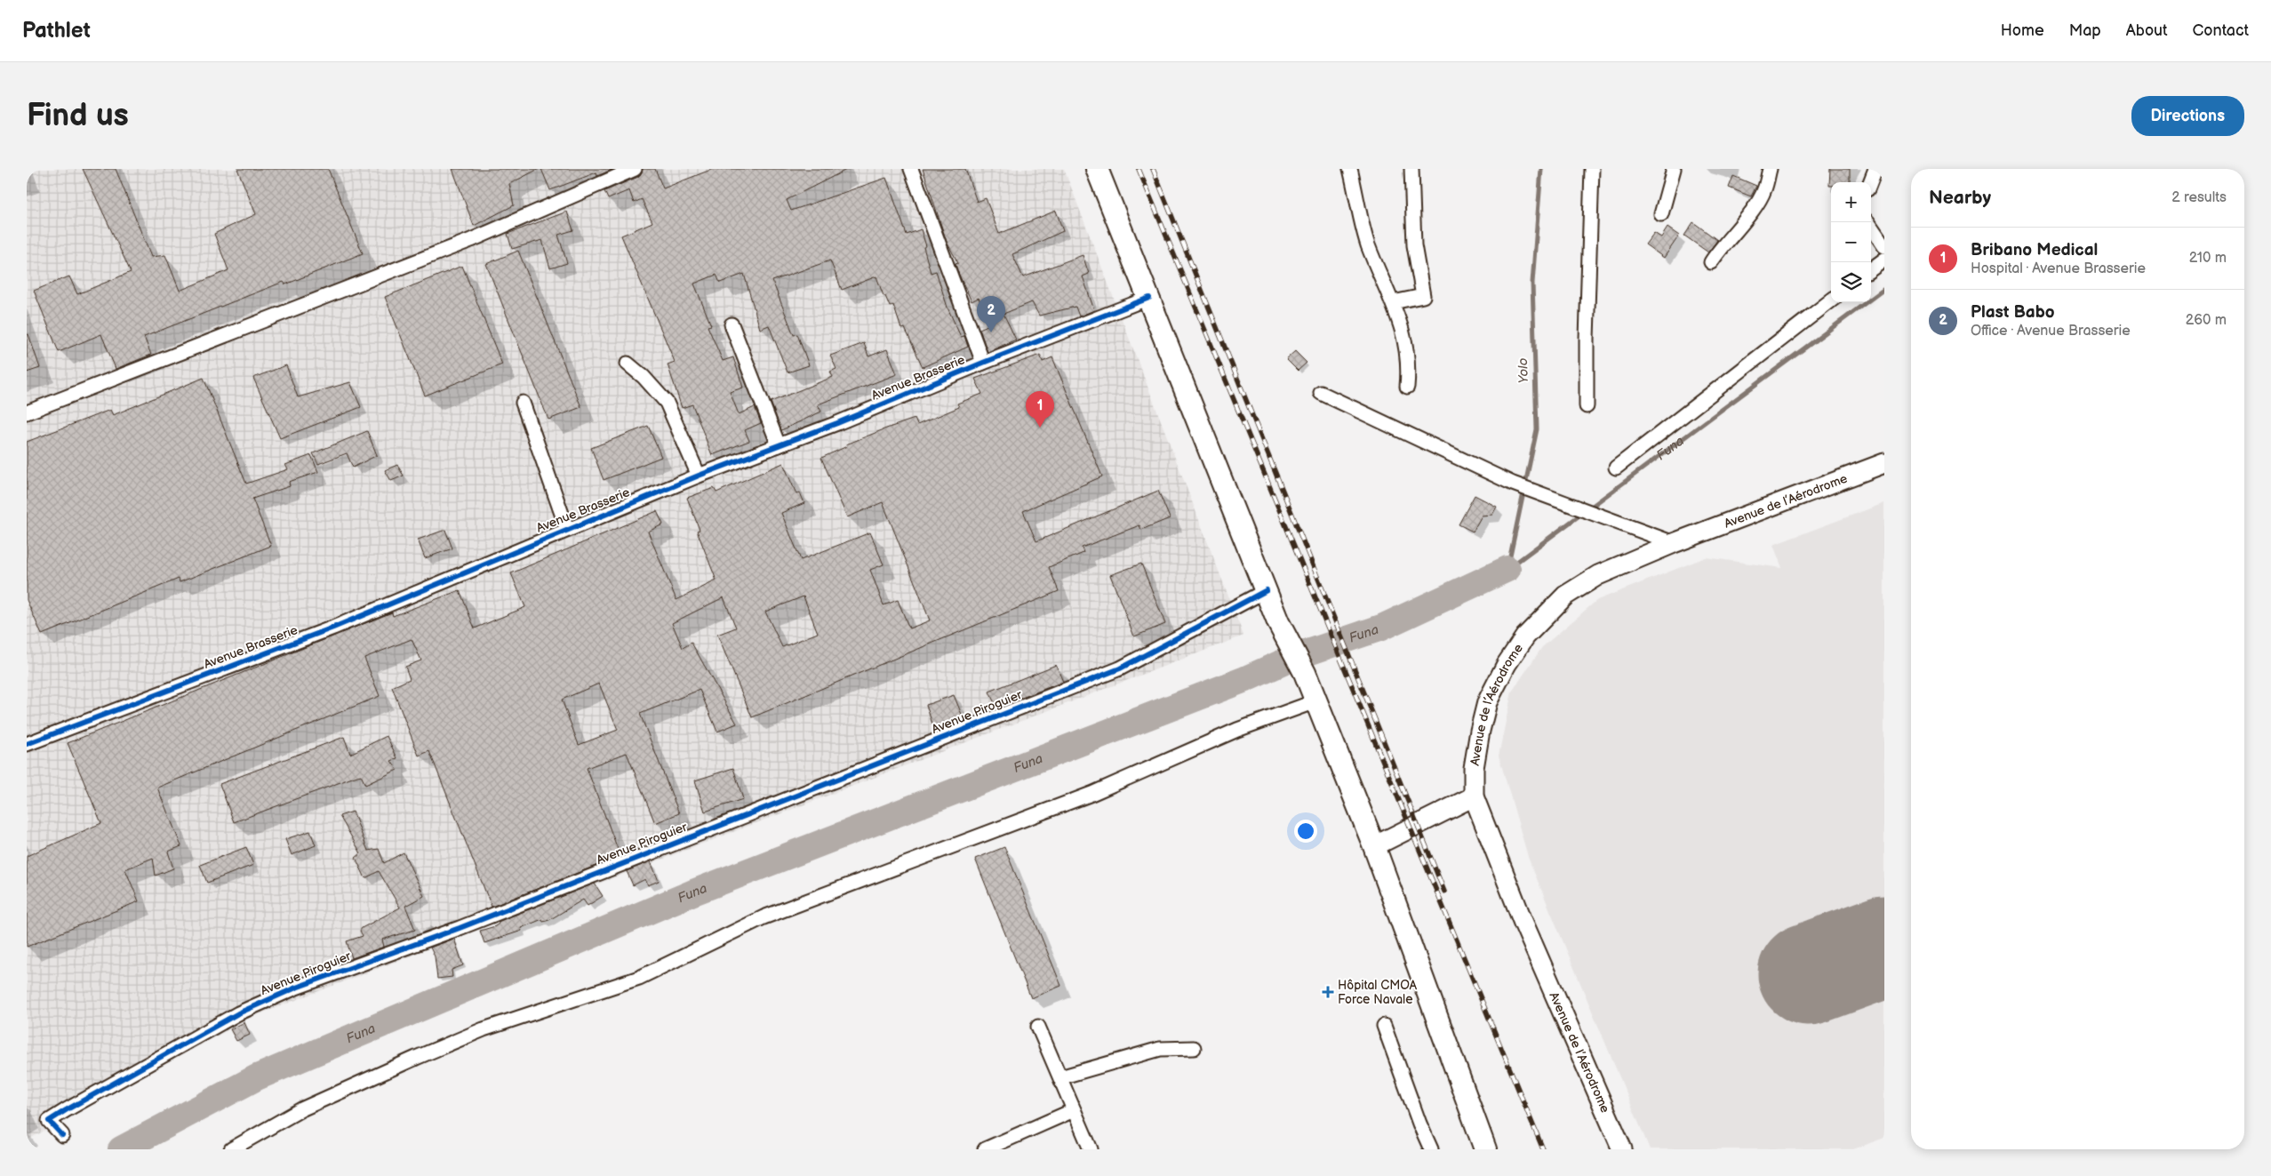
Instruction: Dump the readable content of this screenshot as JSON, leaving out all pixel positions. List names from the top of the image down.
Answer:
{
  "streets": {
    "main road": ["Avenue de l’Aérodrome"],
    "street": ["Avenue Brasserie", "Avenue Piroguier"]
  },
  "water": ["Yolo", "Funa"],
  "places": {
    "health": ["Hôpital CMOA Force Navale"]
  },
  "page": {
    "header": "Pathlet",
    "nav": [
      "Home",
      "Map",
      "About",
      "Contact"
    ],
    "buttons": "Directions",
    "title": "Find us",
    "heading": ["Nearby", "2 results"],
    "map_buttons": ["+", "−"],
    "list": [
      {
        "mark": "1",
        "name": "Bribano Medical",
        "note": "Hospital · Avenue Brasserie",
        "value": "210 m"
      },
      {
        "mark": "2",
        "name": "Plast Babo",
        "note": "Office · Avenue Brasserie",
        "value": "260 m"
      }
    ],
    "pins": ["2", "1"]
  }
}
